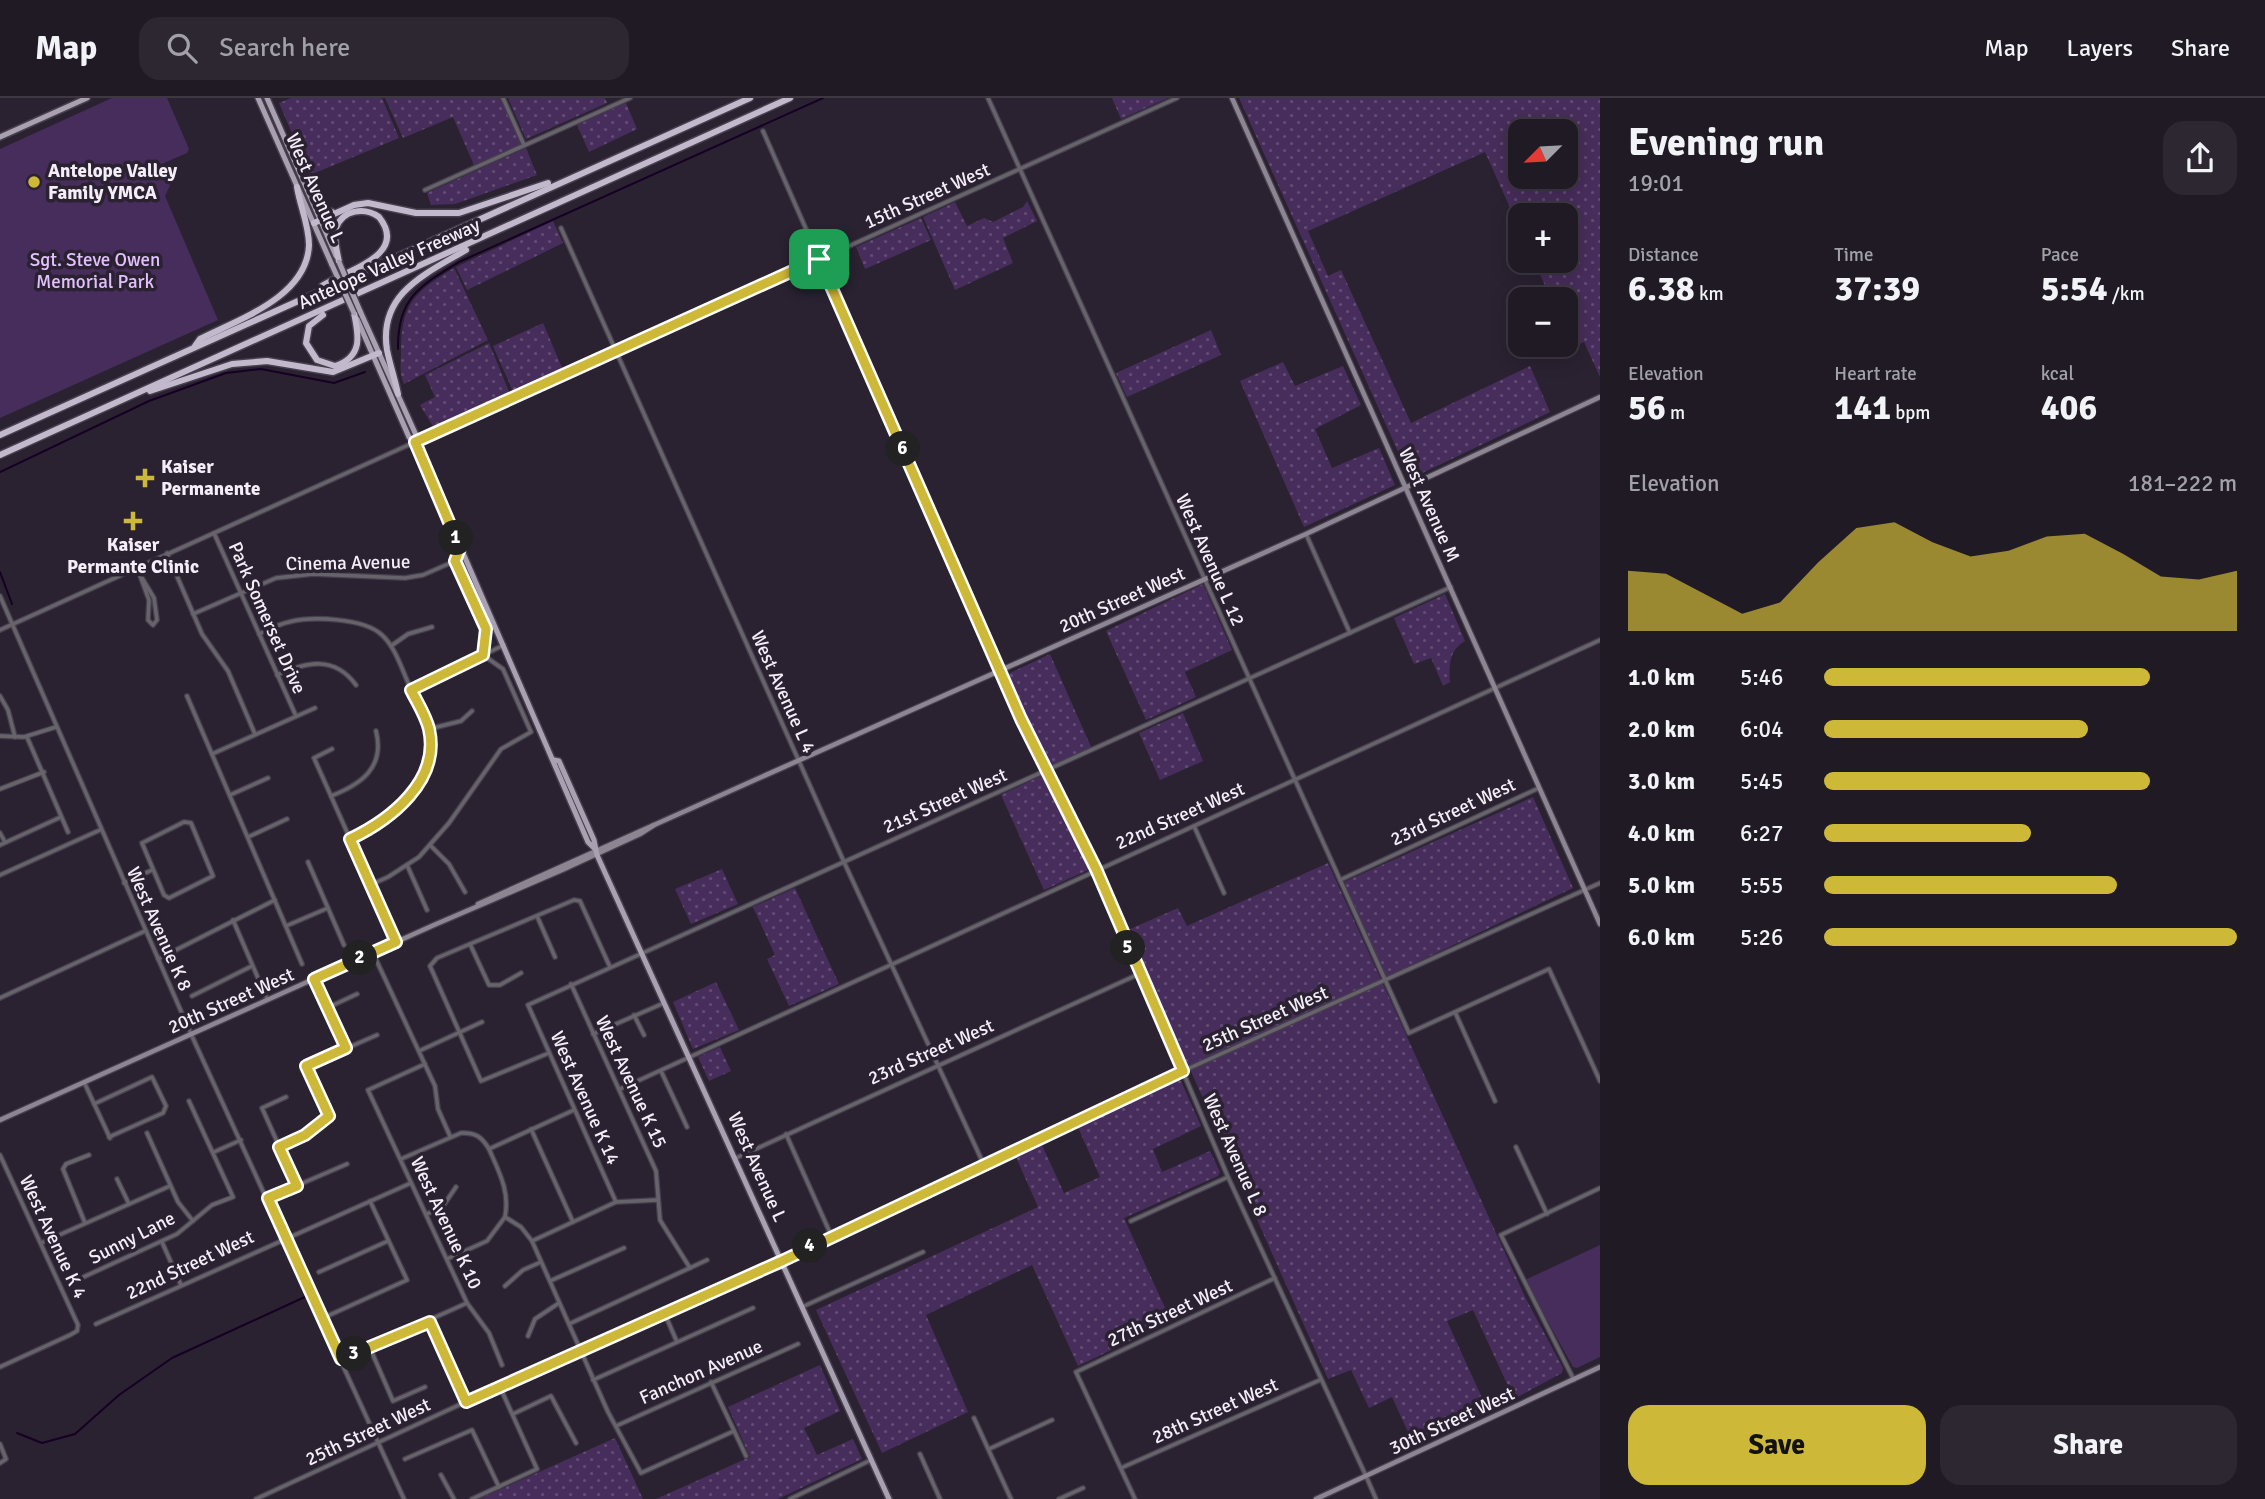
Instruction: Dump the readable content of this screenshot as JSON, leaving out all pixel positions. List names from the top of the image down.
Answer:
{
  "streets": {
    "highway": ["Antelope Valley Freeway"],
    "main road": [
      "West Avenue L",
      "West Avenue M",
      "20th Street West",
      "30th Street West"
    ],
    "street": [
      "15th Street West",
      "West Avenue L 12",
      "Cinema Avenue",
      "Park Somerset Drive",
      "West Avenue L 4",
      "21st Street West",
      "23rd Street West",
      "22nd Street West",
      "West Avenue K 8",
      "25th Street West",
      "West Avenue K 15",
      "West Avenue K 14",
      "West Avenue L 8",
      "West Avenue K 10",
      "West Avenue K 4",
      "Sunny Lane",
      "27th Street West",
      "Fanchon Avenue",
      "28th Street West"
    ]
  },
  "crossings": [
    ["West Avenue L", "15th Street West"],
    ["West Avenue L", "20th Street West"],
    ["West Avenue L", "21st Street West"],
    ["West Avenue L", "23rd Street West"],
    ["West Avenue L", "22nd Street West"],
    ["West Avenue L", "25th Street West"],
    ["15th Street West", "West Avenue L 12"],
    ["15th Street West", "Park Somerset Drive"],
    ["15th Street West", "West Avenue L 4"],
    ["15th Street West", "West Avenue K 8"],
    ["15th Street West", "West Avenue L 8"],
    ["West Avenue M", "20th Street West"],
    ["West Avenue M", "21st Street West"],
    ["West Avenue M", "23rd Street West"],
    ["West Avenue M", "22nd Street West"],
    ["West Avenue M", "25th Street West"],
    ["West Avenue L 12", "20th Street West"],
    ["West Avenue L 12", "21st Street West"],
    ["West Avenue L 12", "23rd Street West"],
    ["West Avenue L 12", "22nd Street West"],
    ["West Avenue L 12", "25th Street West"],
    ["Cinema Avenue", "Park Somerset Drive"],
    ["20th Street West", "West Avenue L 4"],
    ["20th Street West", "West Avenue K 8"],
    ["20th Street West", "West Avenue L 8"],
    ["West Avenue L 4", "21st Street West"],
    ["West Avenue L 4", "23rd Street West"],
    ["West Avenue L 4", "22nd Street West"],
    ["West Avenue L 4", "25th Street West"],
    ["21st Street West", "West Avenue K 15"],
    ["21st Street West", "West Avenue K 14"],
    ["21st Street West", "West Avenue L 8"],
    ["23rd Street West", "West Avenue L 8"],
    ["22nd Street West", "West Avenue K 8"],
    ["22nd Street West", "West Avenue K 15"],
    ["22nd Street West", "West Avenue L 8"],
    ["22nd Street West", "West Avenue K 10"],
    ["West Avenue K 8", "25th Street West"],
    ["25th Street West", "West Avenue L 8"],
    ["West Avenue L 8", "27th Street West"],
    ["West Avenue L 8", "28th Street West"],
    ["West Avenue L 8", "30th Street West"],
    ["27th Street West", "28th Street West"]
  ],
  "parks": ["Sgt. Steve Owen Memorial Park"],
  "places": {
    "other": ["Antelope Valley Family YMCA"],
    "health": ["Kaiser Permanente", "Kaiser Permante Clinic"]
  },
  "north": "bottom left",
  "page": {
    "header": "Map",
    "search": "Search here",
    "nav": ["Map", "Layers", "Share"],
    "heading": ["Evening run", "19:01"],
    "map_buttons": ["+", "−"],
    "stats": [
      ["Distance", "6.38 km"],
      ["Time", "37:39"],
      ["Pace", "5:54 /km"],
      ["Elevation", "56 m"],
      ["Heart rate", "141 bpm"],
      ["kcal", "406"]
    ],
    "pins": [
      "6",
      "1",
      "5",
      "2",
      "4",
      "3"
    ],
    "chart": ["Elevation", "181–222 m"],
    "list": [
      {
        "name": "1.0 km",
        "note": "5:46"
      },
      {
        "name": "2.0 km",
        "note": "6:04"
      },
      {
        "name": "3.0 km",
        "note": "5:45"
      },
      {
        "name": "4.0 km",
        "note": "6:27"
      },
      {
        "name": "5.0 km",
        "note": "5:55"
      },
      {
        "name": "6.0 km",
        "note": "5:26"
      }
    ],
    "buttons": ["Save", "Share"]
  }
}
